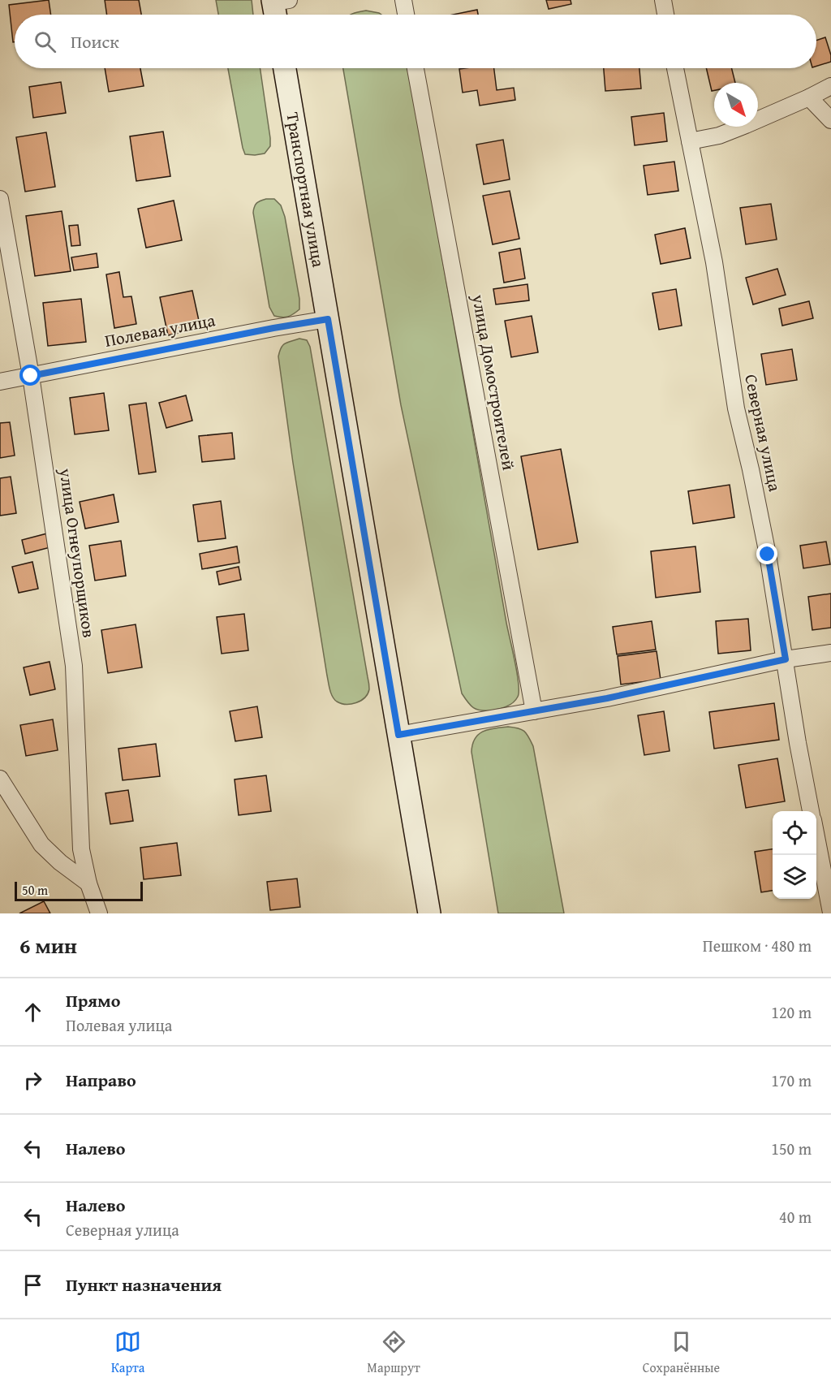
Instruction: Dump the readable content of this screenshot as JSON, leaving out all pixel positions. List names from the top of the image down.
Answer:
{
  "streets": {
    "main road": ["Транспортная улица"],
    "street": [
      "Полевая улица",
      "улица Домостроителей",
      "Северная улица",
      "улица Огнеупорщиков"
    ]
  },
  "crossings": [
    ["Транспортная улица", "Полевая улица"],
    ["Полевая улица", "улица Огнеупорщиков"]
  ],
  "scale_bar": "50 m",
  "north": "bottom right",
  "page": {
    "search": "Поиск",
    "scale": "50 m",
    "heading": ["6 мин", "Пешком · 480 m"],
    "list": [
      ["Прямо", "Полевая улица", "120 m"],
      ["Направо", "170 m"],
      ["Налево", "150 m"],
      ["Налево", "Северная улица", "40 m"],
      "Пункт назначения"
    ],
    "nav": ["Карта", "Маршрут", "Сохранённые"]
  }
}
